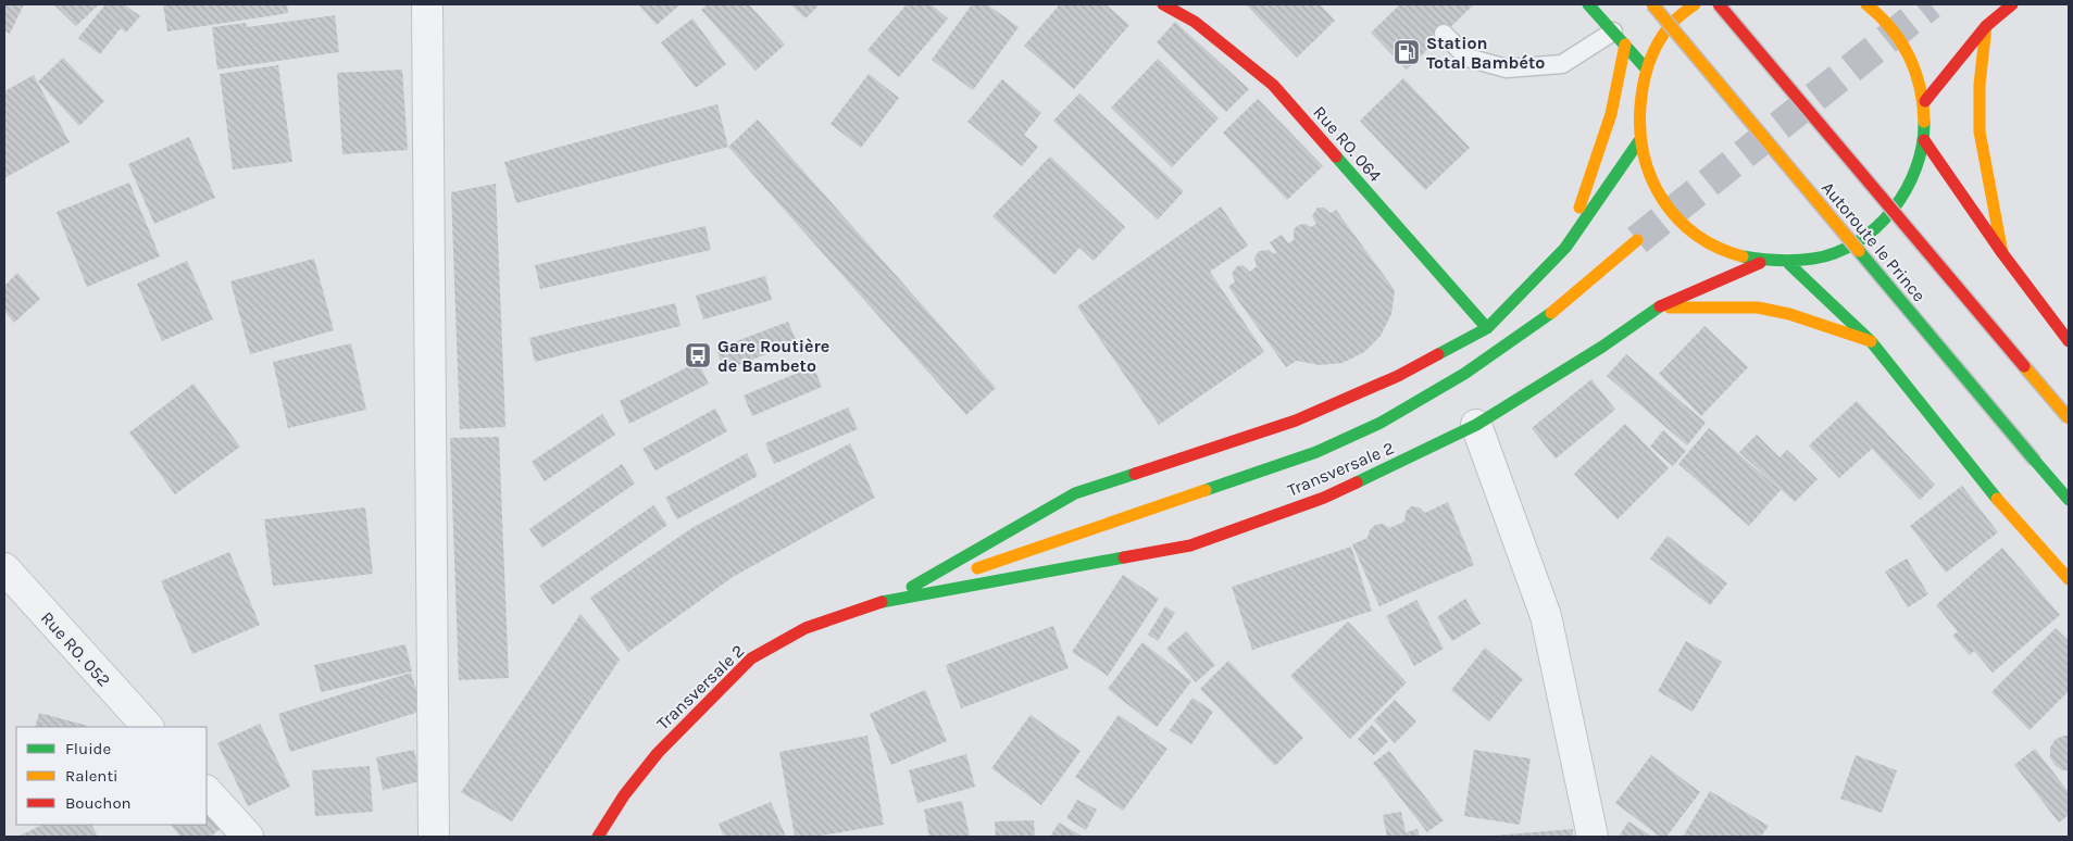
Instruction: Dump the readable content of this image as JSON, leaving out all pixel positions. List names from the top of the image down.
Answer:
{
  "streets": {
    "main road": ["Rue RO. 064", "Autoroute le Prince", "Transversale 2"],
    "street": ["Rue RO. 052"]
  },
  "crossings": [
    ["Rue RO. 064", "Transversale 2"]
  ],
  "places": {
    "fuel station": ["Station Total Bambéto"],
    "bus stop": ["Gare Routière de Bambeto"]
  },
  "legend": ["Fluide", "Ralenti", "Bouchon"]
}
